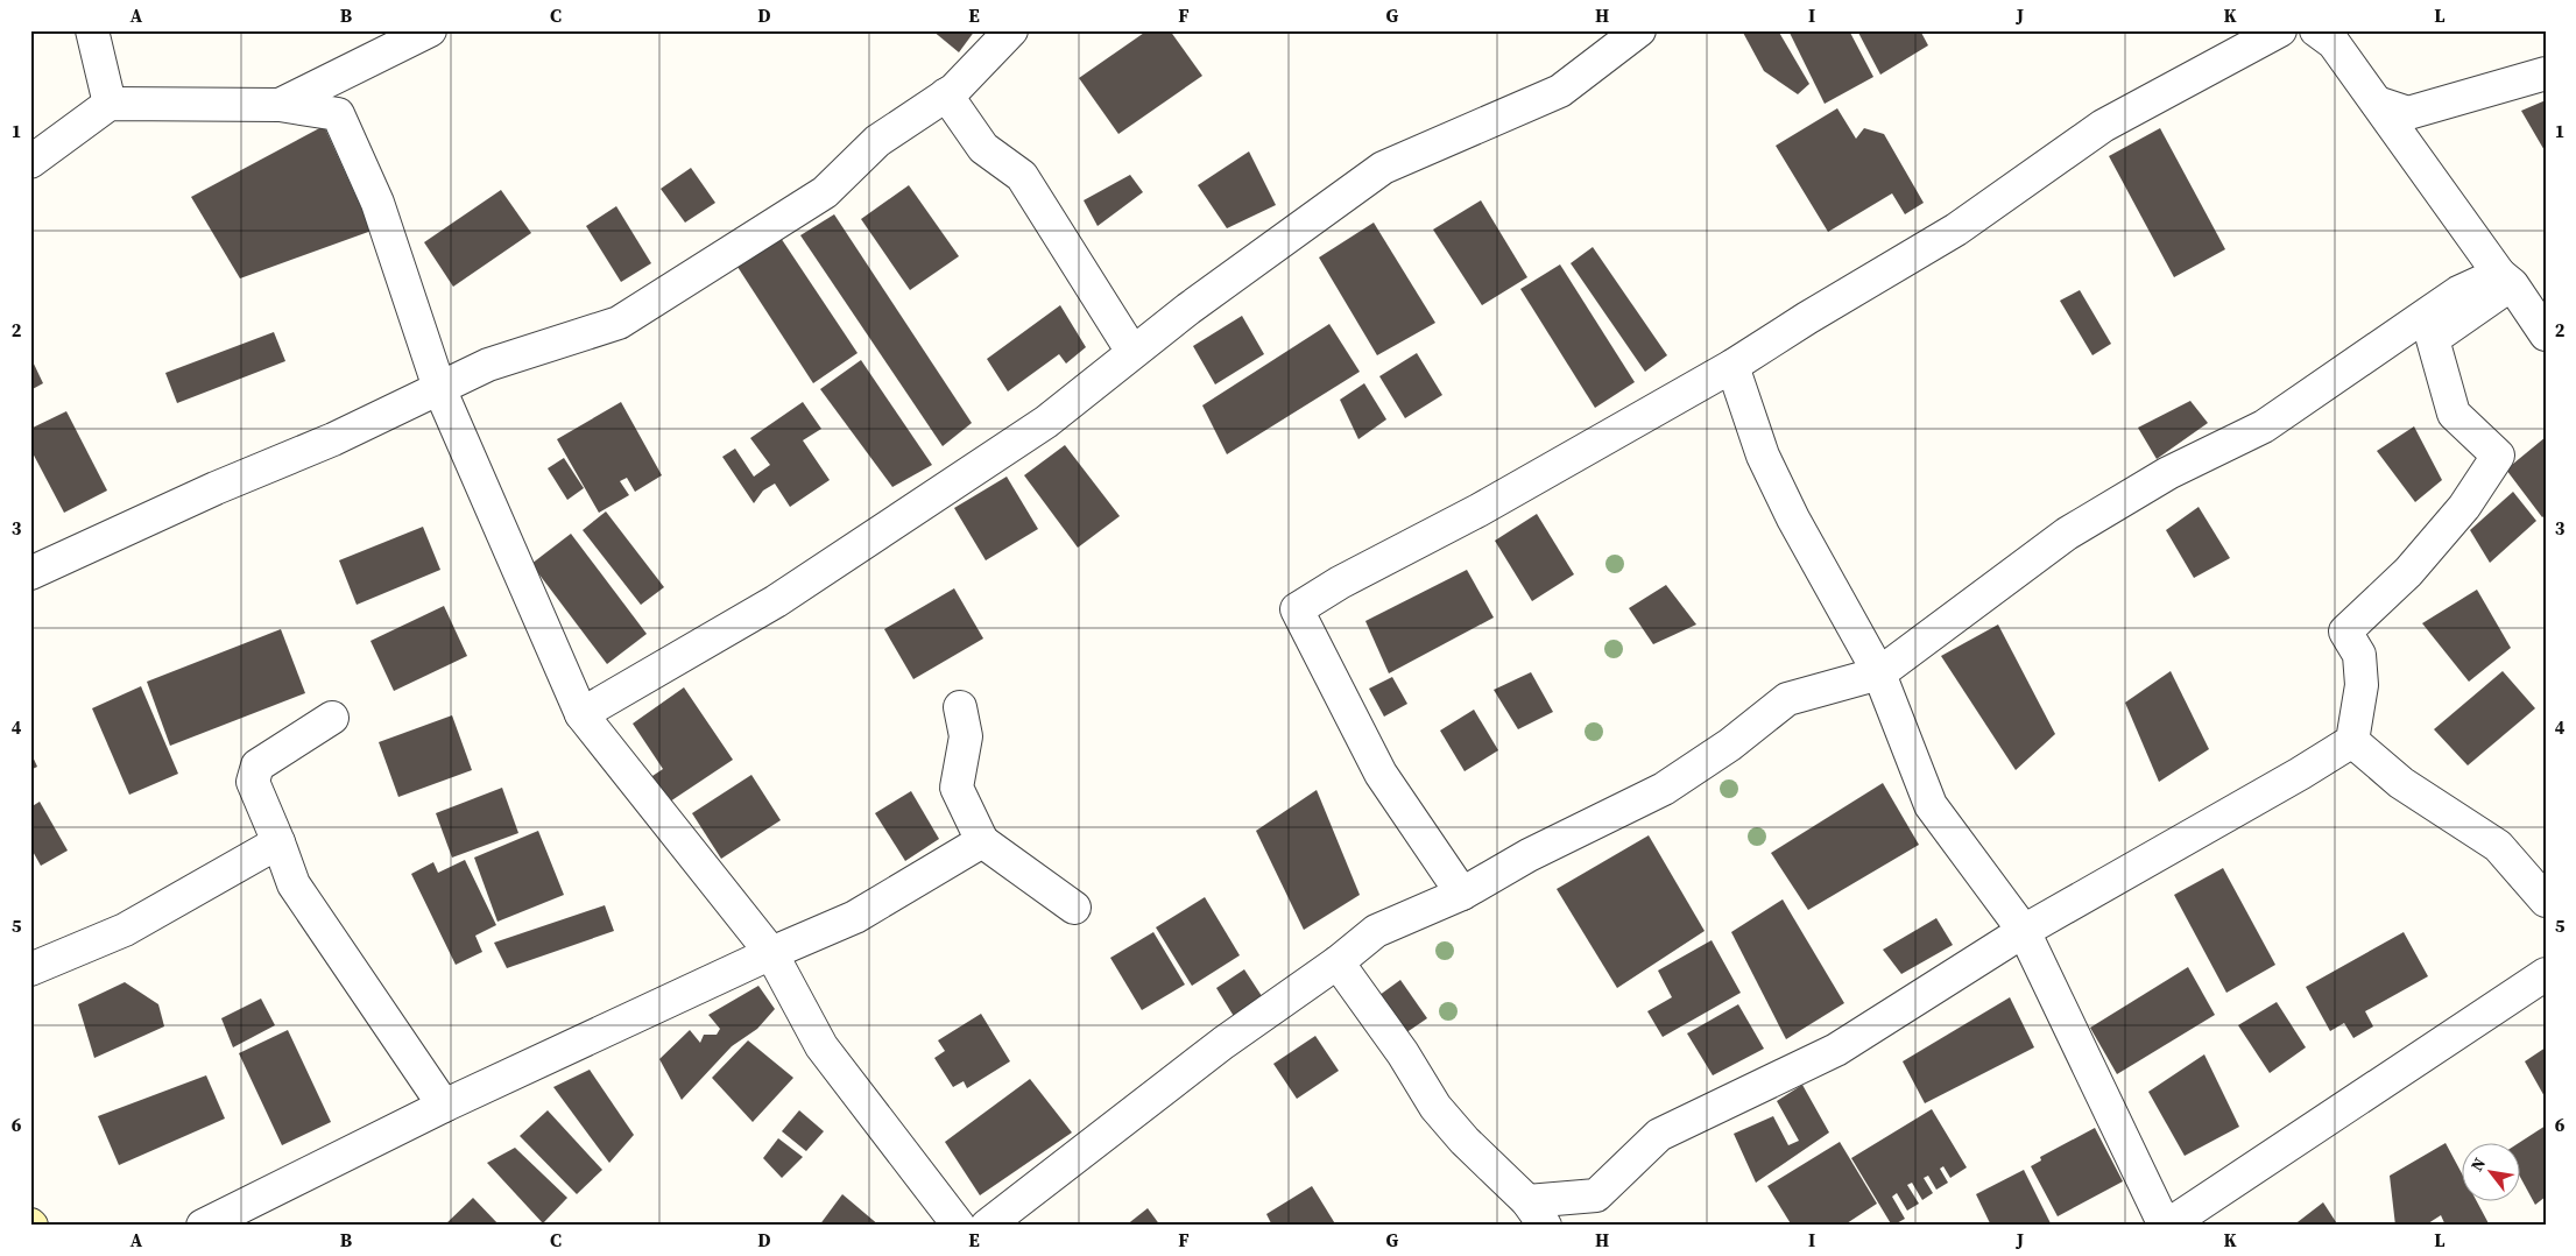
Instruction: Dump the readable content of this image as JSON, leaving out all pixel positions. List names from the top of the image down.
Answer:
{
  "north": "top left",
  "grid": {
    "columns": [
      "A",
      "B",
      "C",
      "D",
      "E",
      "F",
      "G",
      "H",
      "I",
      "J",
      "K",
      "L"
    ],
    "rows": [
      "1",
      "2",
      "3",
      "4",
      "5",
      "6"
    ]
  }
}
